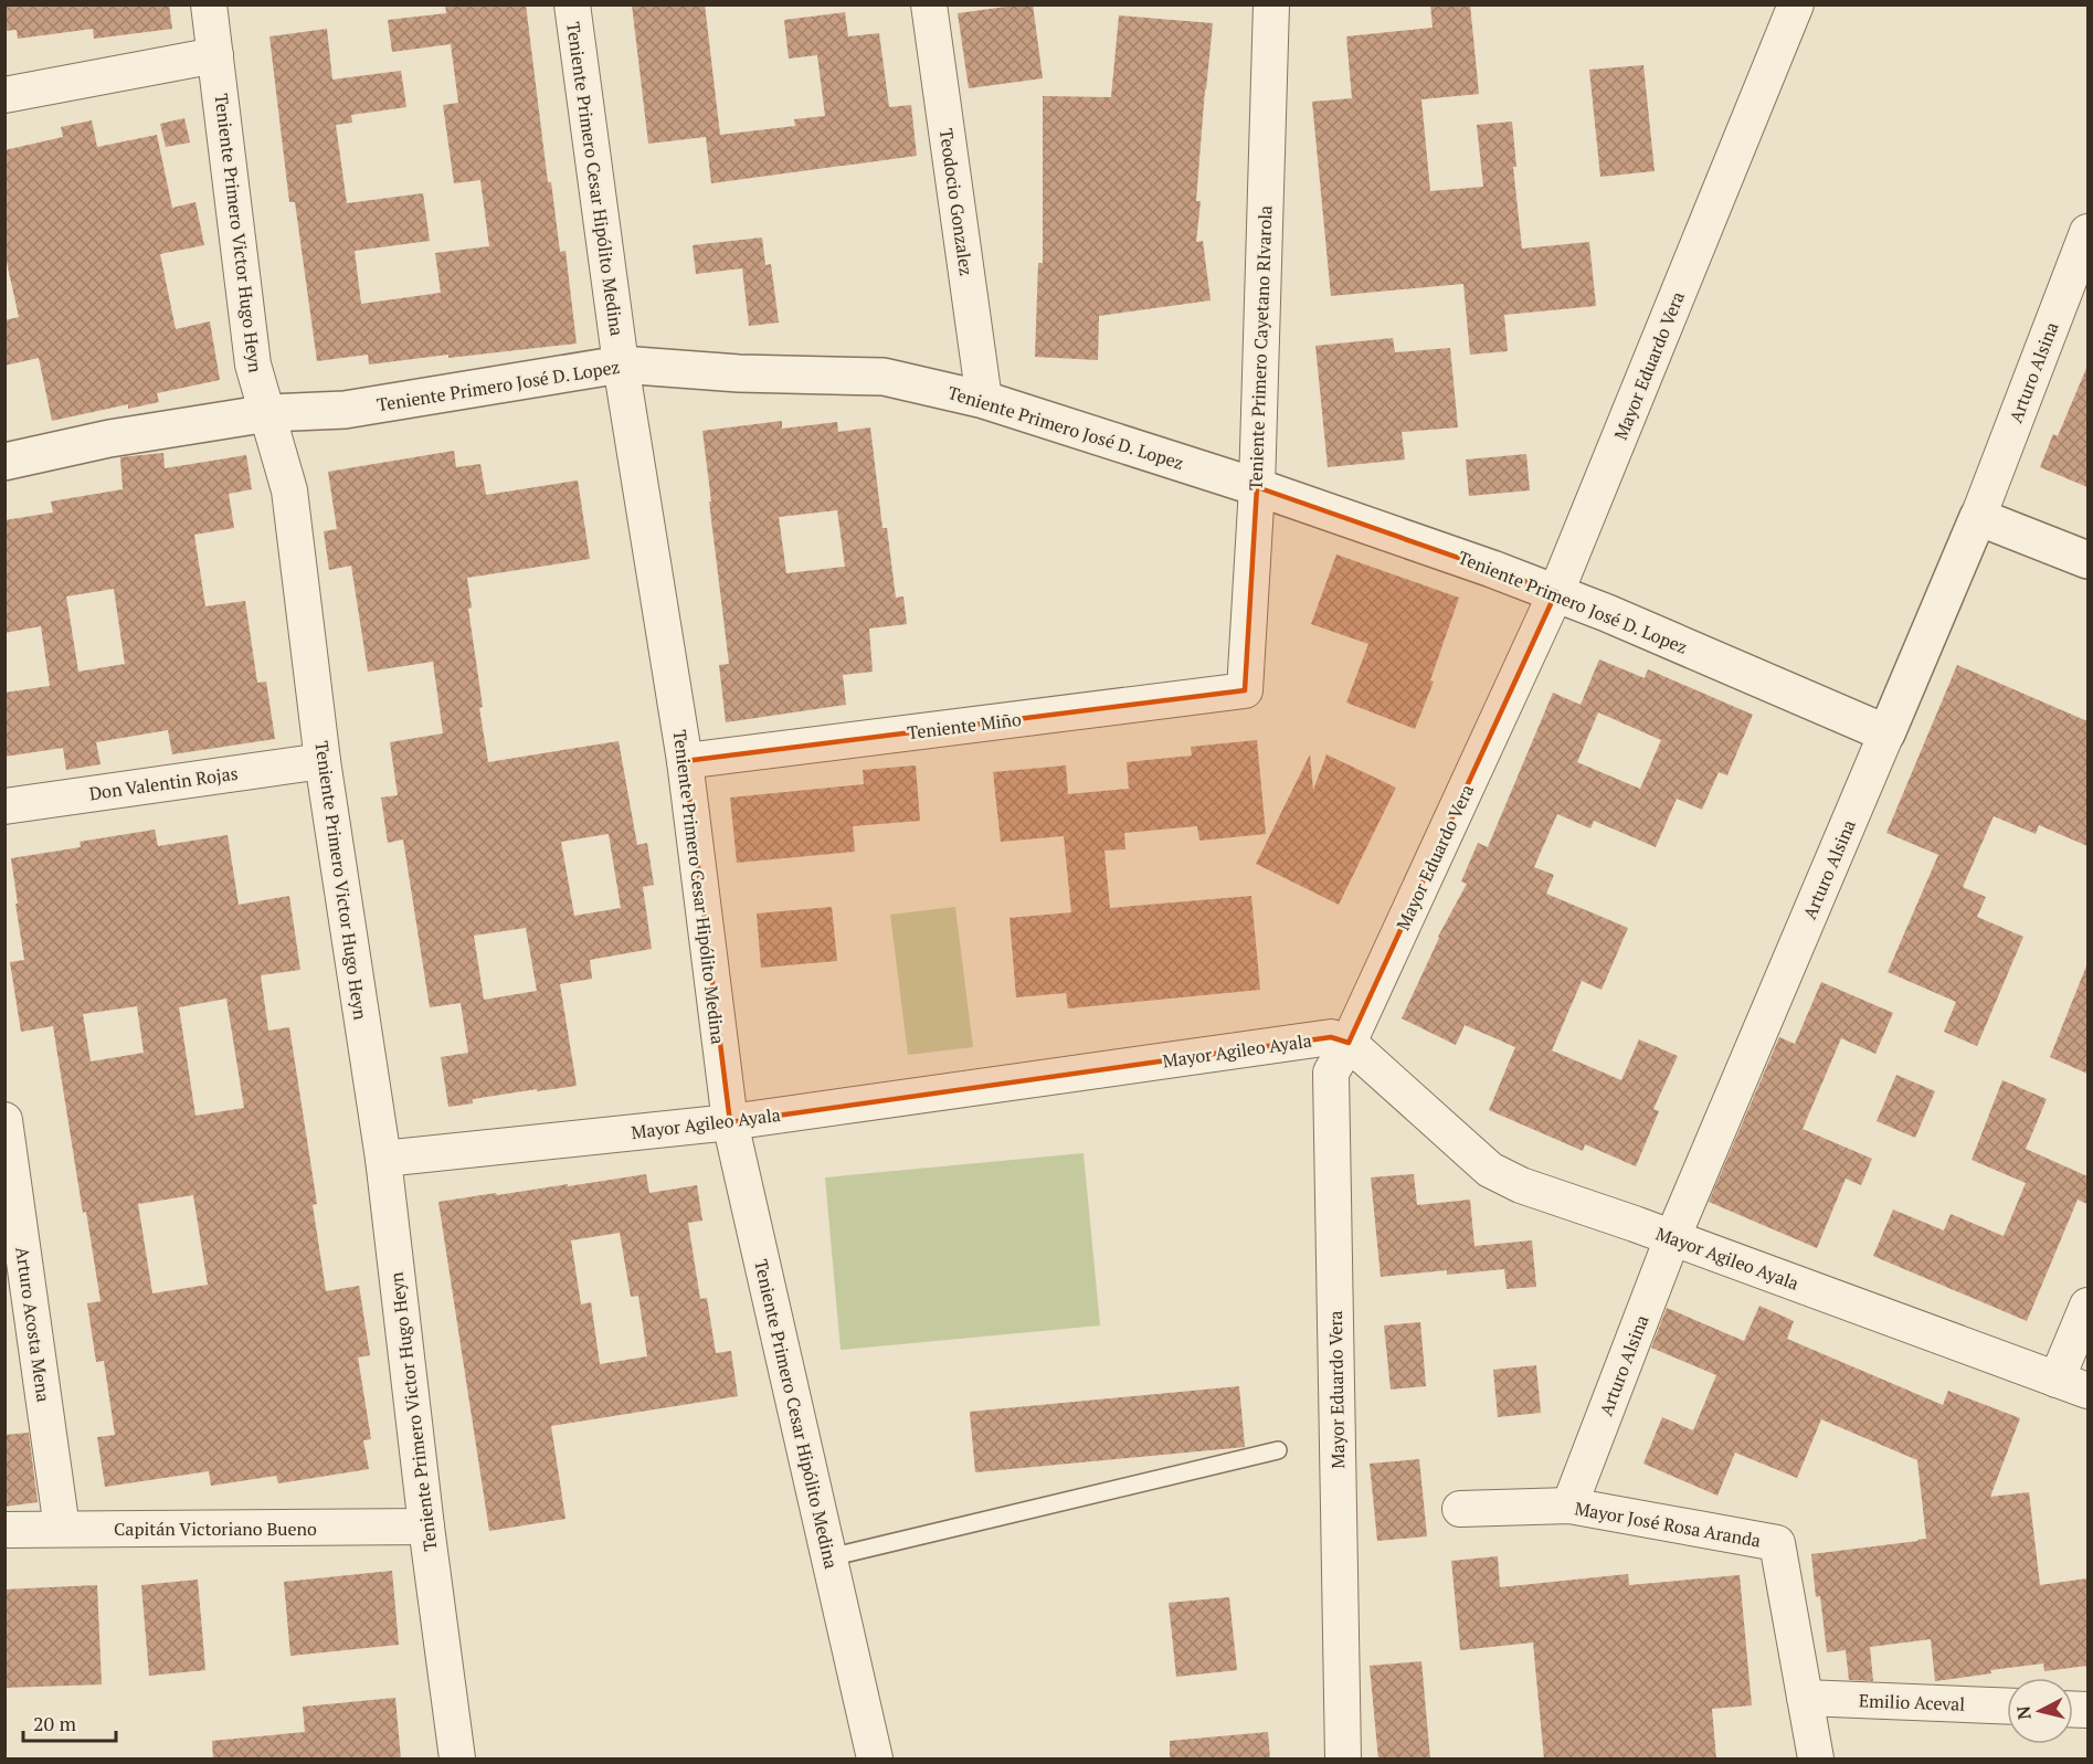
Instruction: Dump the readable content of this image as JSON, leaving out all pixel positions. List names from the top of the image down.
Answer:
{
  "streets": {
    "street": [
      "Teniente Primero Cesar Hipólito Medina",
      "Teodocio Gonzalez",
      "Teniente Primero Victor Hugo Heyn",
      "Teniente Primero Cayetano RIvarola",
      "Mayor Eduardo Vera",
      "Arturo Alsina",
      "Teniente Primero José D. Lopez",
      "Teniente Miño",
      "Don Valentin Rojas",
      "Mayor Agileo Ayala",
      "Arturo Acosta Mena",
      "Mayor José Rosa Aranda",
      "Capitán Victoriano Bueno",
      "Emilio Aceval"
    ]
  },
  "crossings": [
    ["Teniente Primero Cesar Hipólito Medina", "Teniente Primero José D. Lopez"],
    ["Teniente Primero Cesar Hipólito Medina", "Teniente Miño"],
    ["Teniente Primero Cesar Hipólito Medina", "Mayor Agileo Ayala"],
    ["Teodocio Gonzalez", "Teniente Primero José D. Lopez"],
    ["Teniente Primero Victor Hugo Heyn", "Teniente Primero José D. Lopez"],
    ["Teniente Primero Victor Hugo Heyn", "Don Valentin Rojas"],
    ["Teniente Primero Victor Hugo Heyn", "Mayor Agileo Ayala"],
    ["Teniente Primero Victor Hugo Heyn", "Capitán Victoriano Bueno"],
    ["Teniente Primero Cayetano RIvarola", "Teniente Primero José D. Lopez"],
    ["Teniente Primero Cayetano RIvarola", "Teniente Miño"],
    ["Mayor Eduardo Vera", "Teniente Primero José D. Lopez"],
    ["Mayor Eduardo Vera", "Mayor Agileo Ayala"],
    ["Arturo Alsina", "Teniente Primero José D. Lopez"],
    ["Arturo Alsina", "Mayor Agileo Ayala"],
    ["Arturo Alsina", "Mayor José Rosa Aranda"],
    ["Arturo Acosta Mena", "Capitán Victoriano Bueno"],
    ["Mayor José Rosa Aranda", "Emilio Aceval"]
  ],
  "scale_bar": "20 m",
  "north": "left"
}
